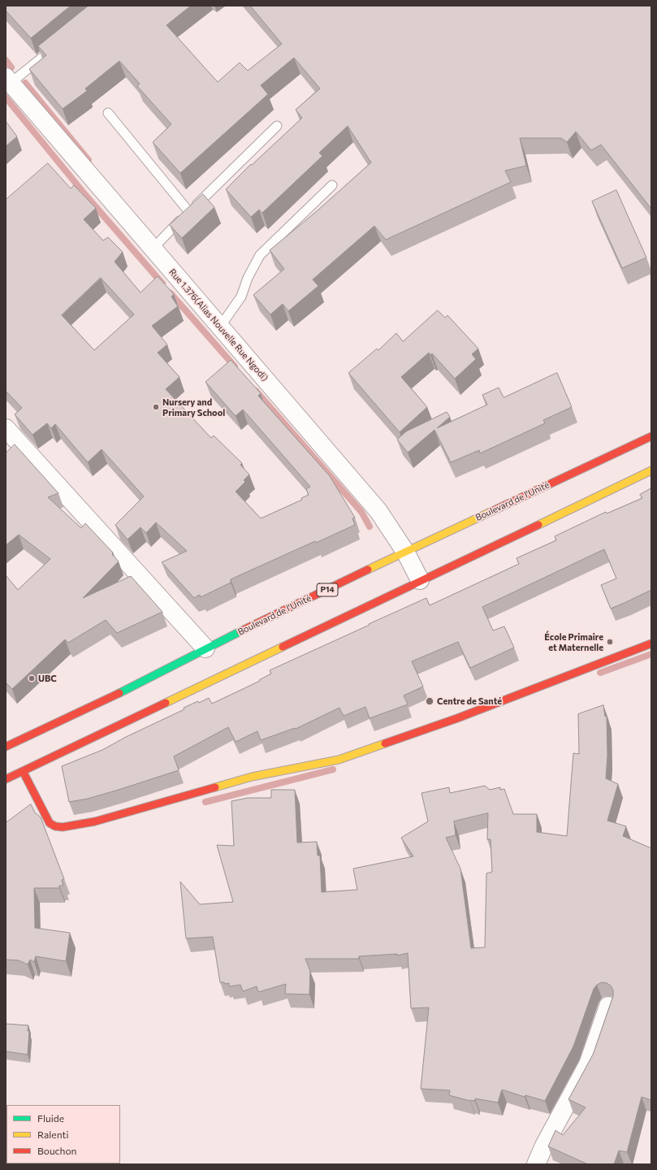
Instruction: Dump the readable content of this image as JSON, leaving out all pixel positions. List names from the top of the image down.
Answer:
{
  "streets": {
    "main road": ["Boulevard de l'Unité", "P14"],
    "street": ["Rue 1.376(Alias Nouvelle Rue Ngodi)"]
  },
  "crossings": [
    ["Rue 1.376(Alias Nouvelle Rue Ngodi)", "Boulevard de l'Unité"]
  ],
  "places": [
    "Nursery and Primary School",
    "École Primaire et Maternelle",
    "UBC",
    "Centre de Santé"
  ],
  "legend": ["Fluide", "Ralenti", "Bouchon"]
}
